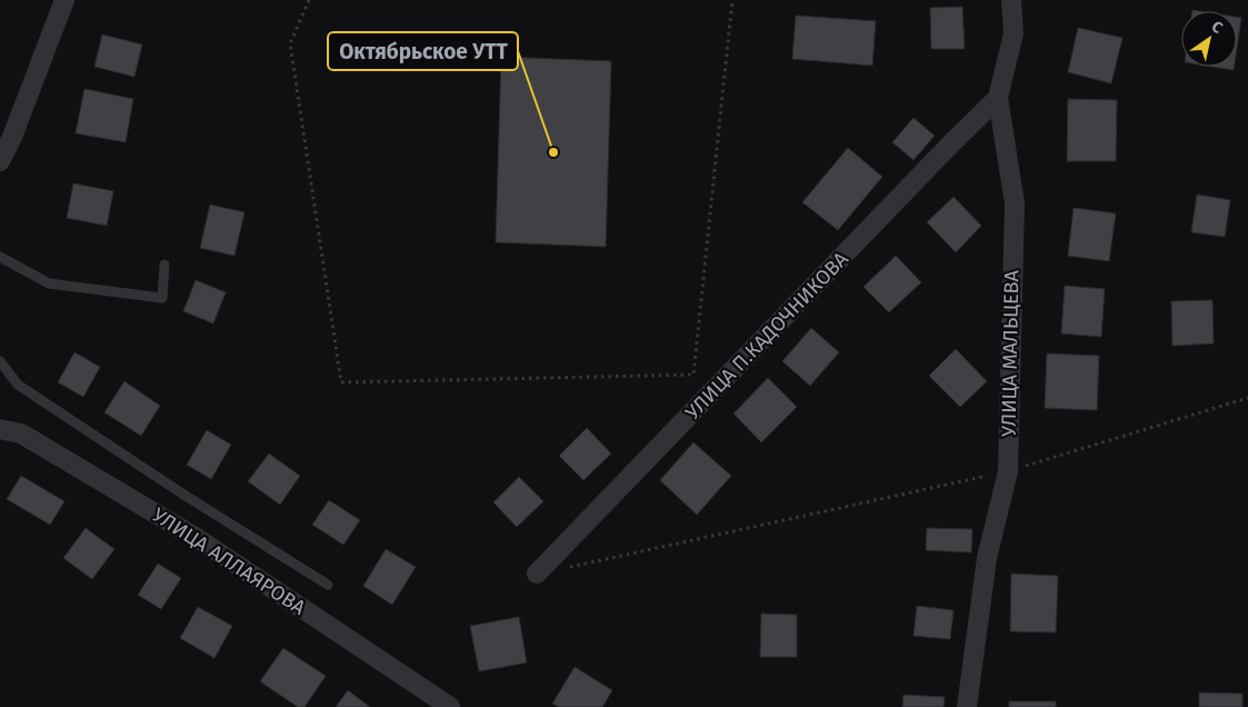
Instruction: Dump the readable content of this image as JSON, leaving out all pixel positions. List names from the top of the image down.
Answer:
{
  "streets": {
    "street": ["УЛИЦА П.КАДОЧНИКОВА", "УЛИЦА МАЛЬЦЕВА", "УЛИЦА АЛЛАЯРОВА"]
  },
  "crossings": [
    ["УЛИЦА П.КАДОЧНИКОВА", "УЛИЦА МАЛЬЦЕВА"]
  ],
  "places": ["Октябрьское УТТ"],
  "north": "top right"
}
